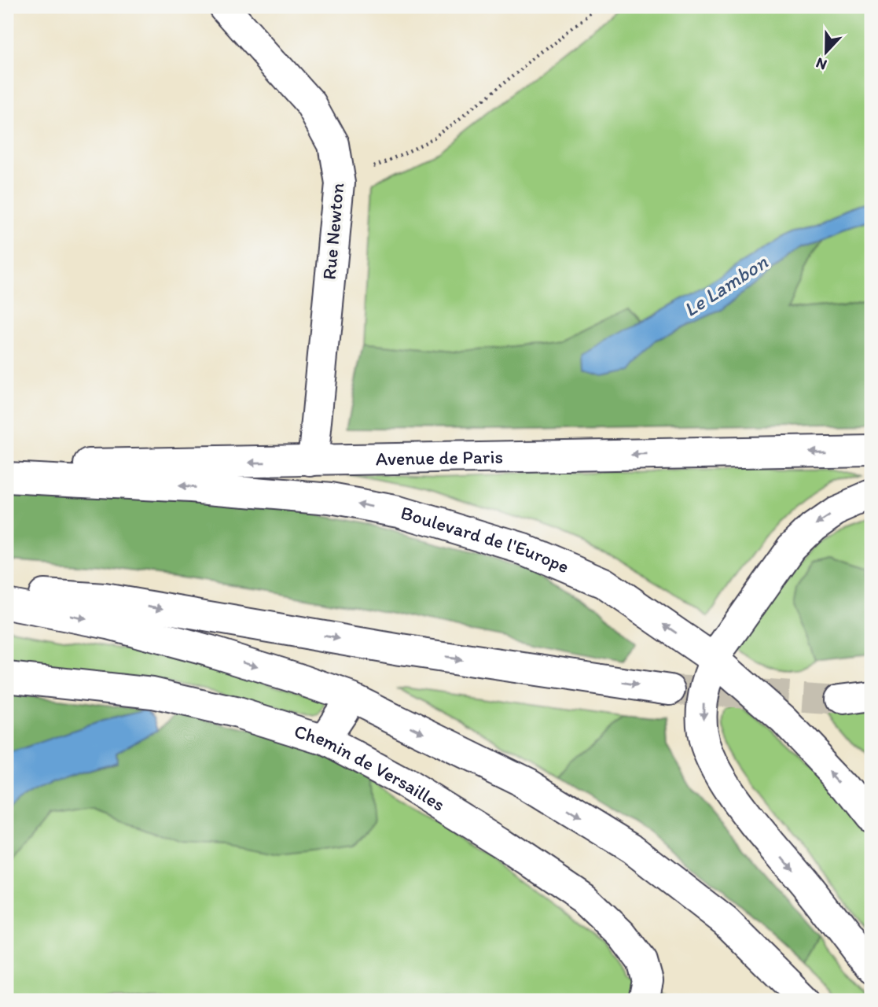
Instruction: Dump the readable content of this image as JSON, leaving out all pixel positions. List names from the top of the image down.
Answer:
{
  "streets": {
    "main road": [
      "Rue Newton",
      "Avenue de Paris",
      "Boulevard de l'Europe",
      "Chemin de Versailles"
    ]
  },
  "crossings": [
    ["Rue Newton", "Avenue de Paris"]
  ],
  "water": ["Le Lambon"],
  "north": "bottom"
}
